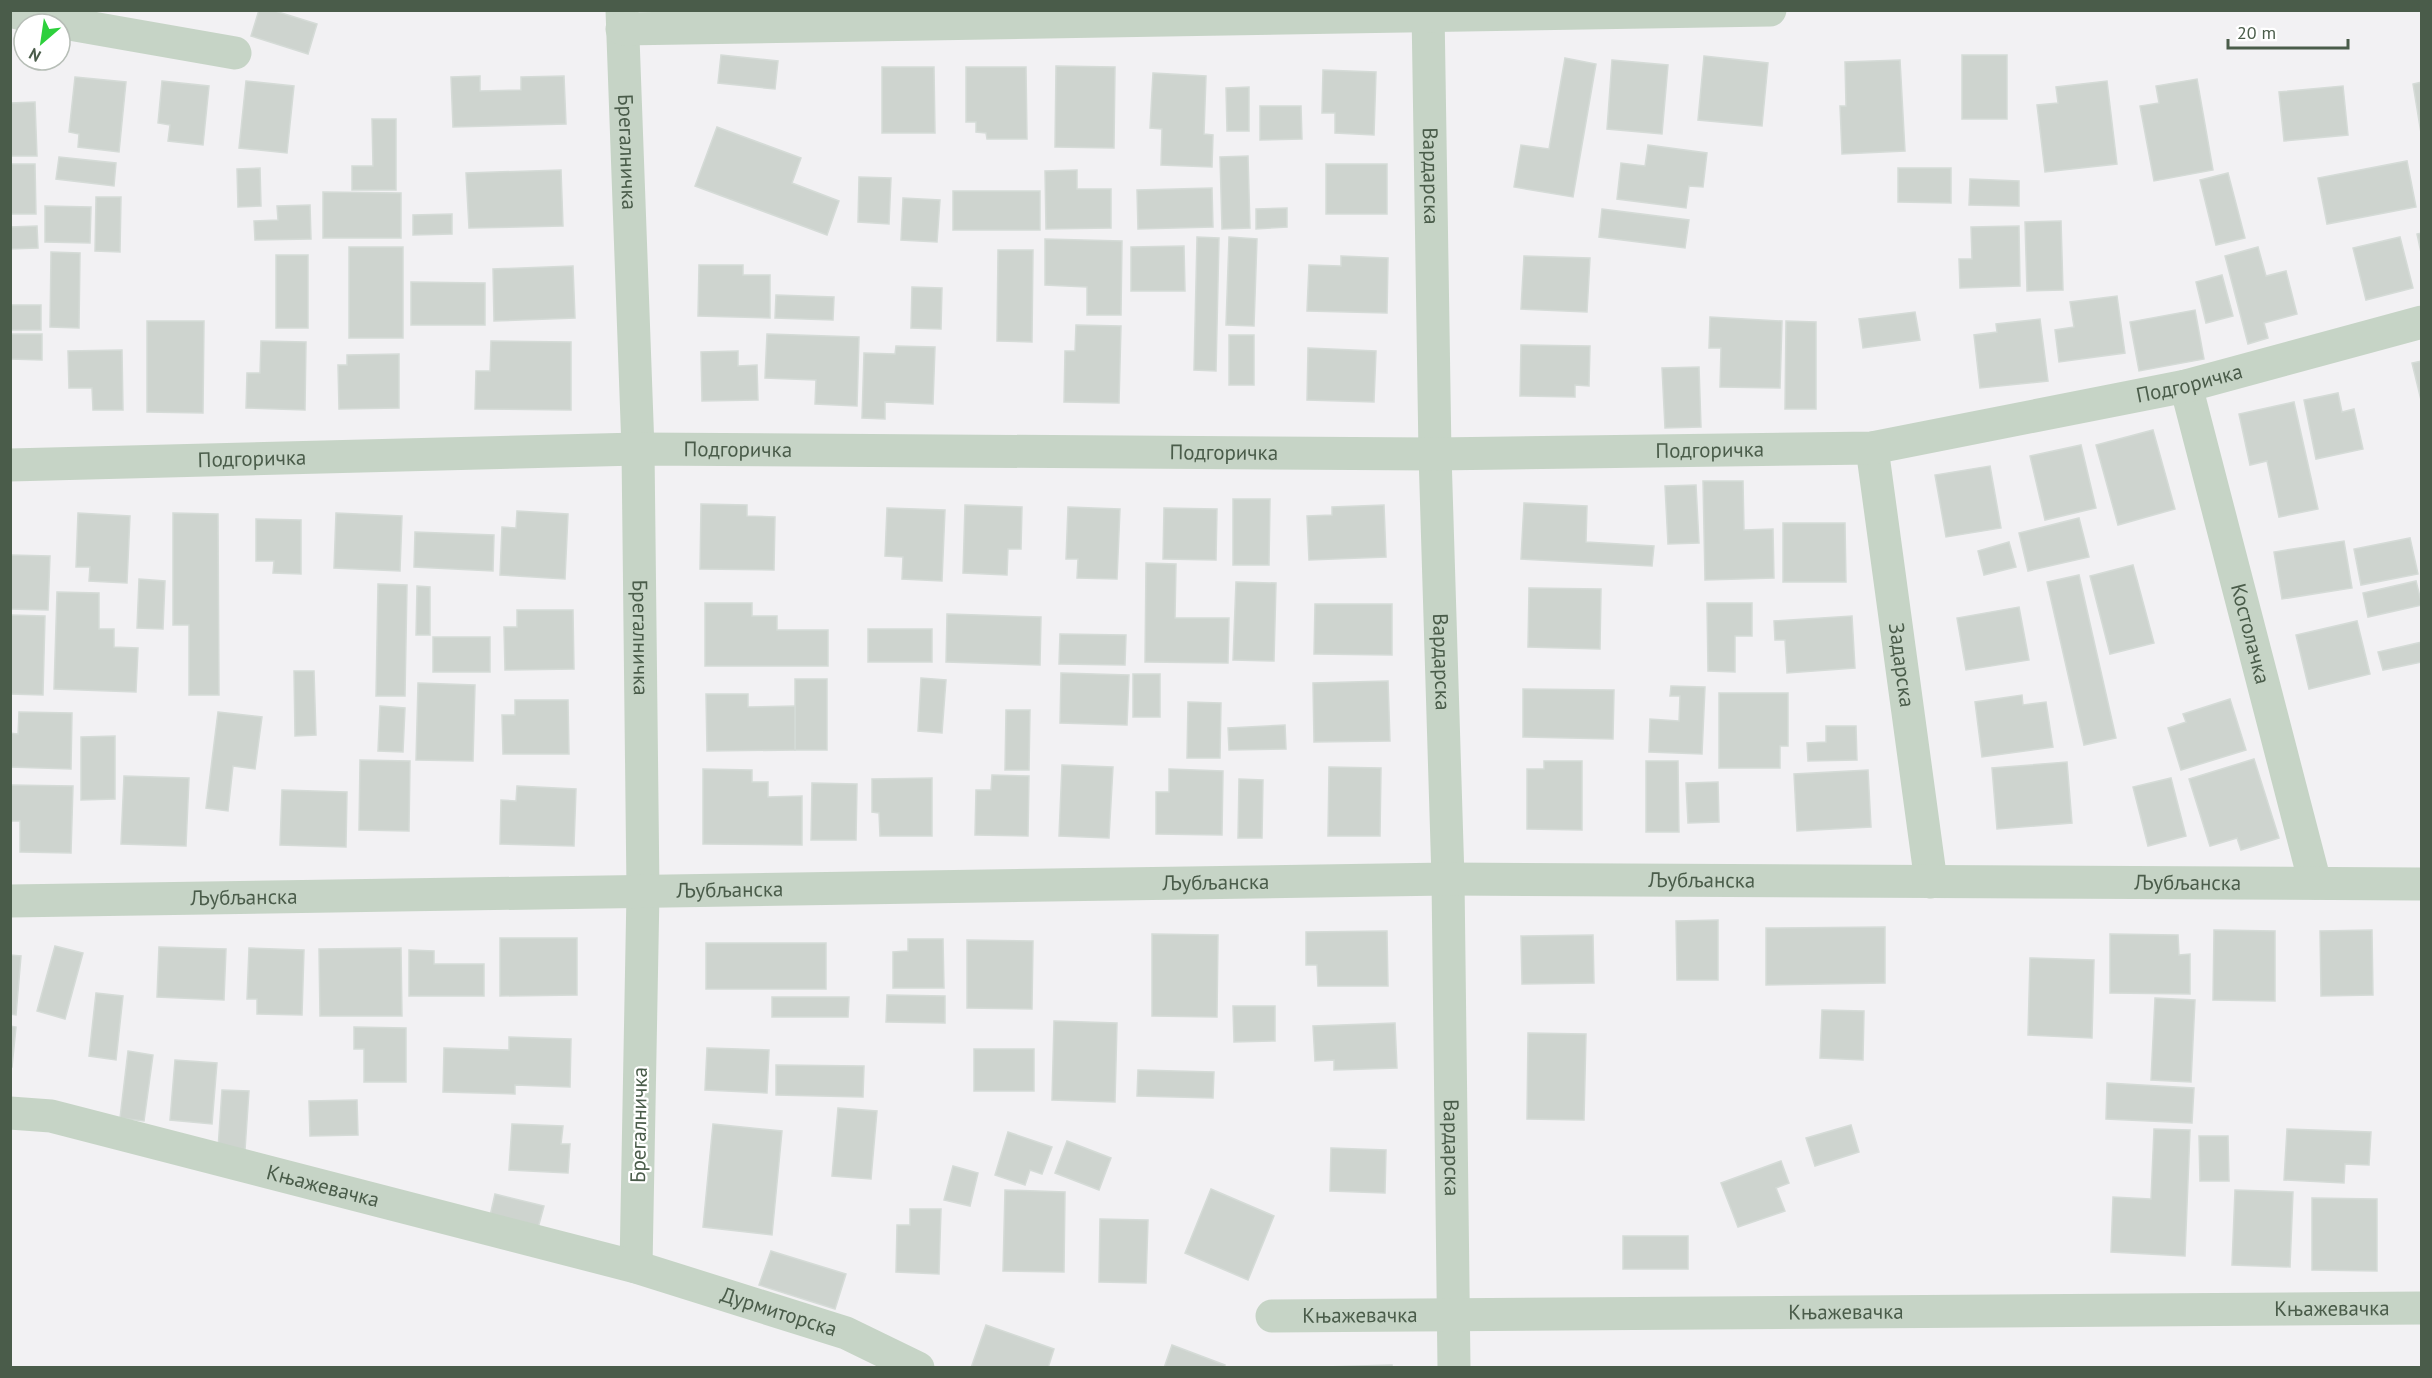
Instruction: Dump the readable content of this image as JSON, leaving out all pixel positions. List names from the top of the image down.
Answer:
{
  "streets": {
    "street": [
      "Брегалничка",
      "Вардарска",
      "Подгоричка",
      "Костолачка",
      "Задарска",
      "Љубљанска",
      "Књажевачка",
      "Дурмиторска"
    ]
  },
  "crossings": [
    ["Брегалничка", "Подгоричка"],
    ["Брегалничка", "Љубљанска"],
    ["Брегалничка", "Књажевачка"],
    ["Брегалничка", "Дурмиторска"],
    ["Вардарска", "Подгоричка"],
    ["Вардарска", "Љубљанска"],
    ["Вардарска", "Књажевачка"],
    ["Подгоричка", "Костолачка"],
    ["Подгоричка", "Задарска"],
    ["Костолачка", "Љубљанска"],
    ["Задарска", "Љубљанска"],
    ["Књажевачка", "Дурмиторска"]
  ],
  "scale_bar": "20 m",
  "north": "bottom left"
}
